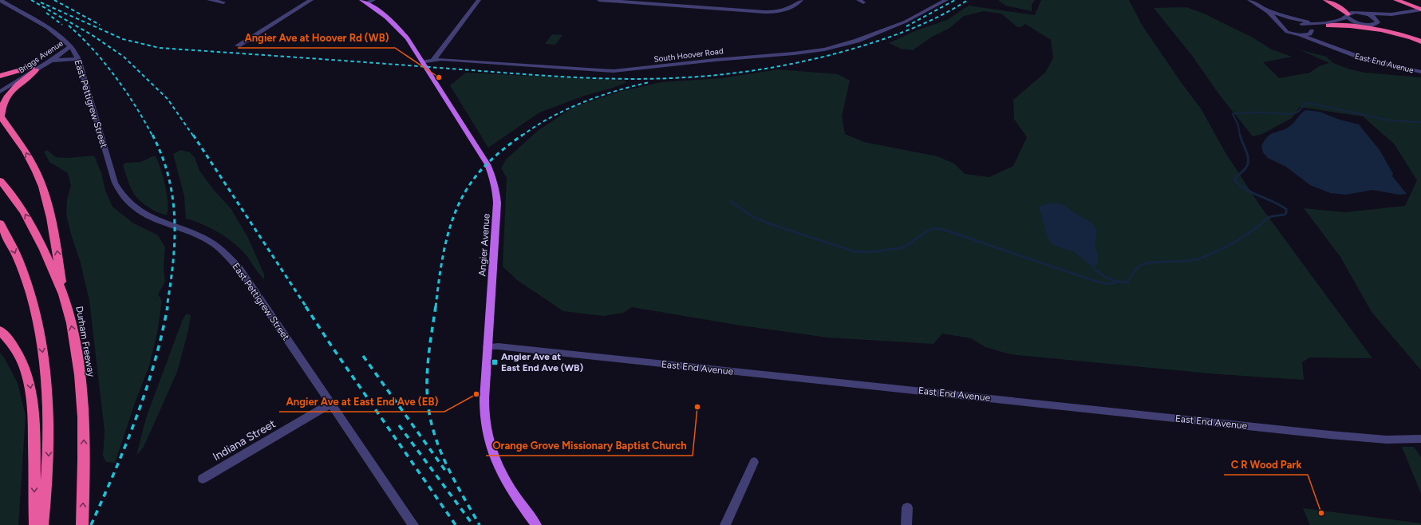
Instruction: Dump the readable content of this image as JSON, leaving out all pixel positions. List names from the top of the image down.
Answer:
{
  "streets": {
    "highway": ["Durham Freeway"],
    "main road": ["Angier Avenue"],
    "street": [
      "South Hoover Road",
      "Briggs Avenue",
      "East End Avenue",
      "East Pettigrew Street",
      "Indiana Street"
    ]
  },
  "crossings": [
    ["South Hoover Road", "Angier Avenue"],
    ["Briggs Avenue", "East Pettigrew Street"],
    ["East End Avenue", "Angier Avenue"],
    ["East Pettigrew Street", "Indiana Street"]
  ],
  "places": {
    "other": [
      "Angier Ave at Hoover Rd (WB)",
      "Angier Ave at East End Ave (EB)",
      "Orange Grove Missionary Baptist Church",
      "C R Wood Park"
    ],
    "transit": ["Angier Ave at East End Ave (WB)"]
  }
}
